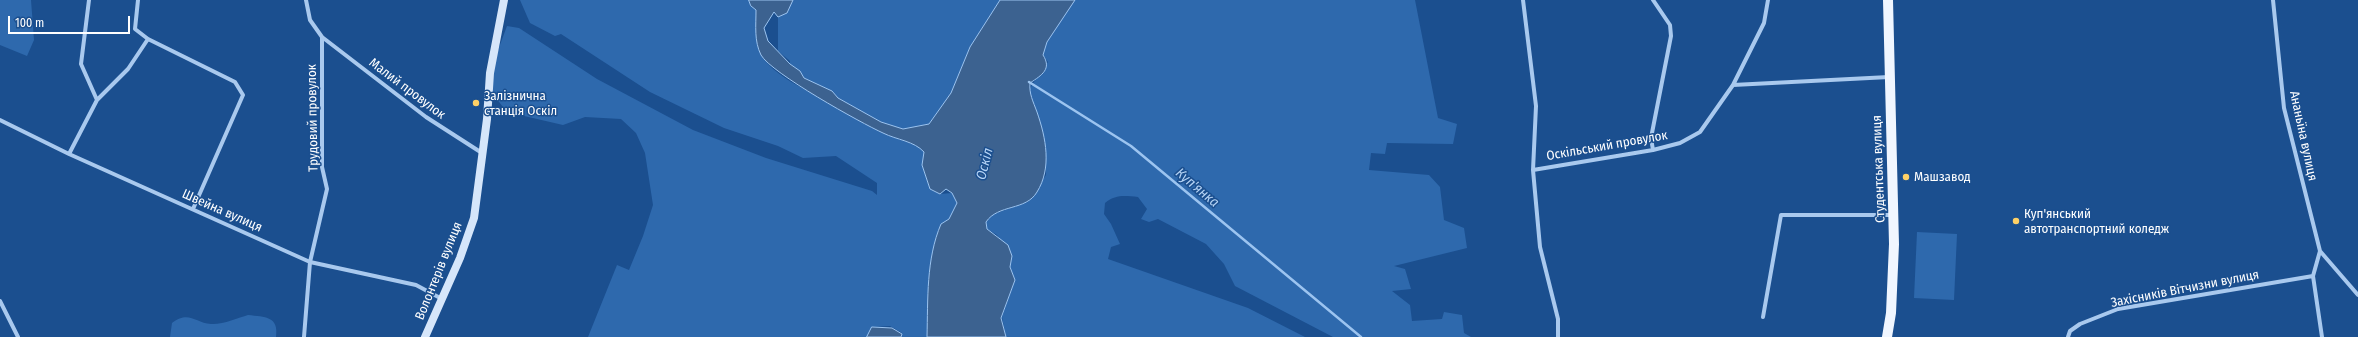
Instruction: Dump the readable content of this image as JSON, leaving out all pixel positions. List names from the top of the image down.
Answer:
{
  "streets": {
    "main road": ["Студентська вулиця"],
    "street": [
      "Малий провулок",
      "Трудовий провулок",
      "Ананьїна вулиця",
      "Оскільський провулок",
      "Швейна вулиця",
      "Волонтерів вулиця",
      "Захісників Вітчизни вулиця"
    ]
  },
  "crossings": [
    ["Малий провулок", "Трудовий провулок"],
    ["Малий провулок", "Волонтерів вулиця"],
    ["Трудовий провулок", "Швейна вулиця"],
    ["Швейна вулиця", "Волонтерів вулиця"]
  ],
  "water": ["Оскіл", "Куп'янка"],
  "places": ["Залізнична станція Оскіл", "Машзавод", "Куп'янський автотранспортний коледж"],
  "scale_bar": "100 m"
}
